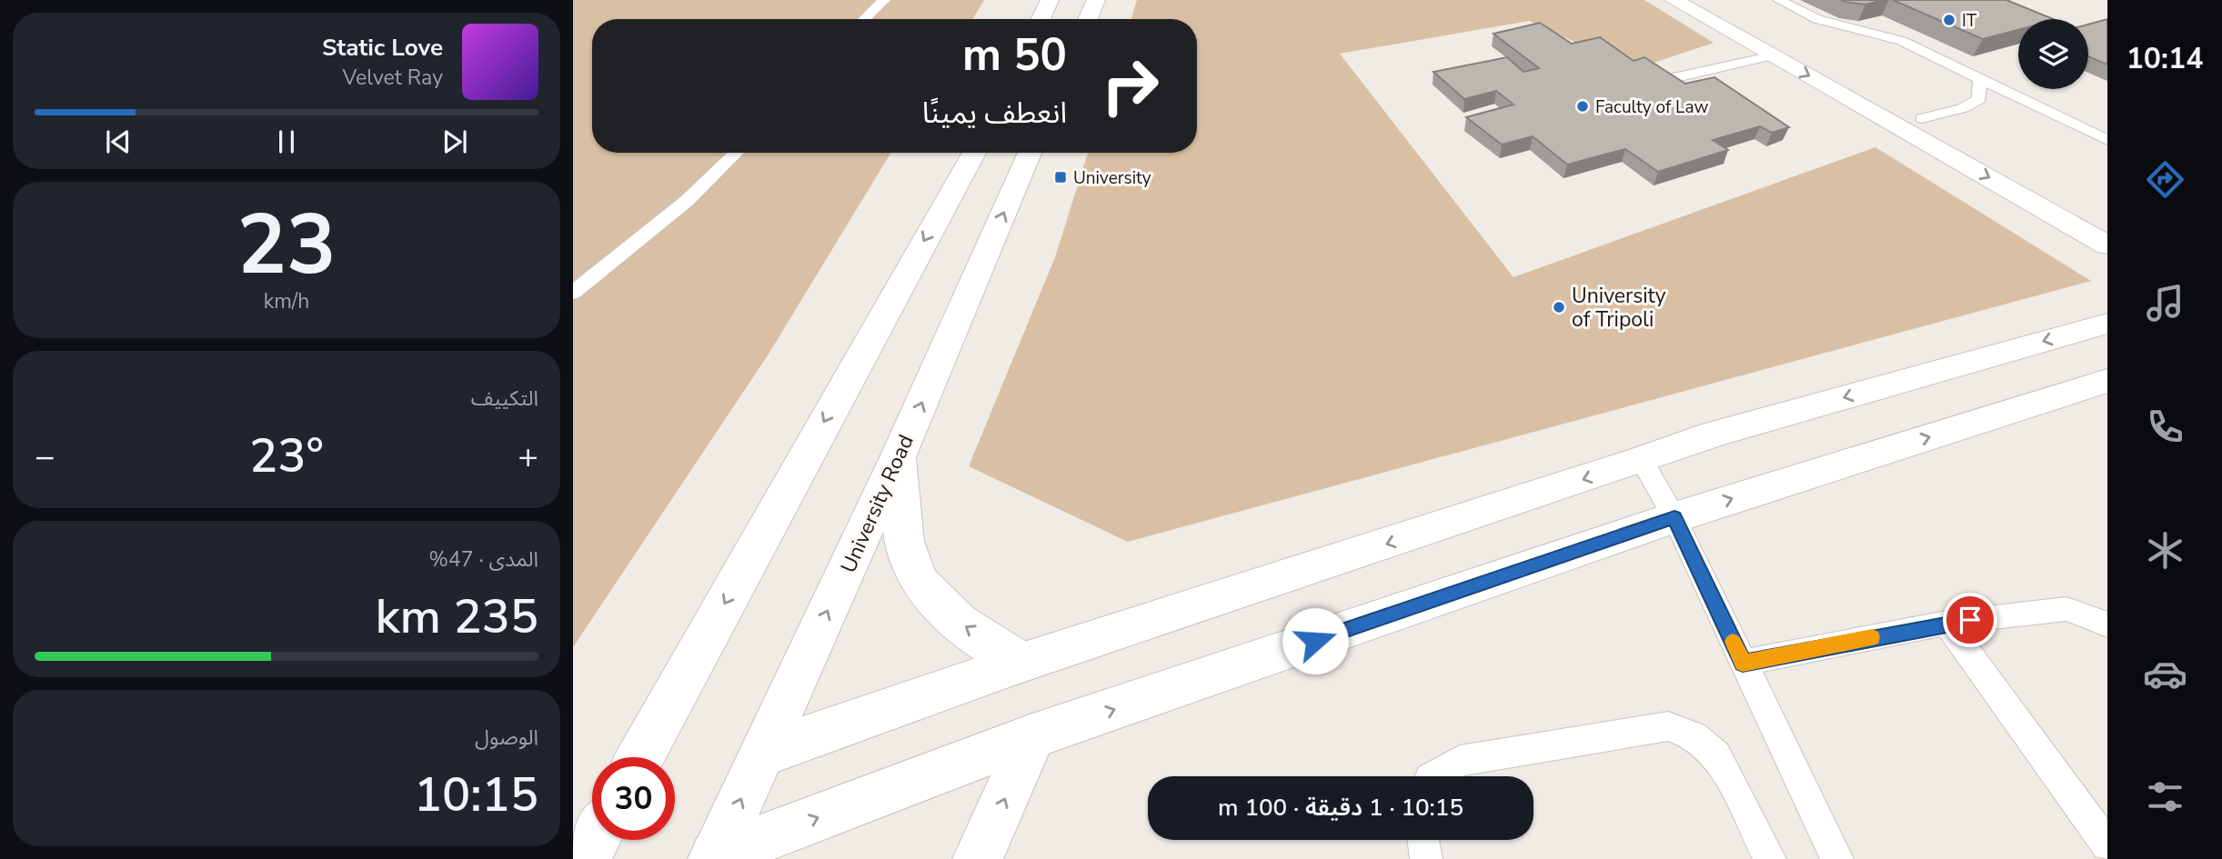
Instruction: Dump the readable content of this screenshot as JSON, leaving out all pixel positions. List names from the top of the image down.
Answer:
{
  "streets": {
    "main road": ["University Road"]
  },
  "places": {
    "other": ["IT", "Faculty of Law", "University of Tripoli"],
    "transit": ["University"]
  },
  "page": {
    "tabs": "10:14",
    "turn": ["50 m", "انعطف يمينًا"],
    "song": ["Static Love", "Velvet Ray"],
    "tile": [
      ["23", "km/h"],
      "التكييف",
      ["المدى · 47%", "235 km"],
      ["الوصول", "10:15"]
    ],
    "heat": ["−", "23°", "+"],
    "limit": "30",
    "trip": "10:15 · 1 دقيقة · 100 m"
  }
}
